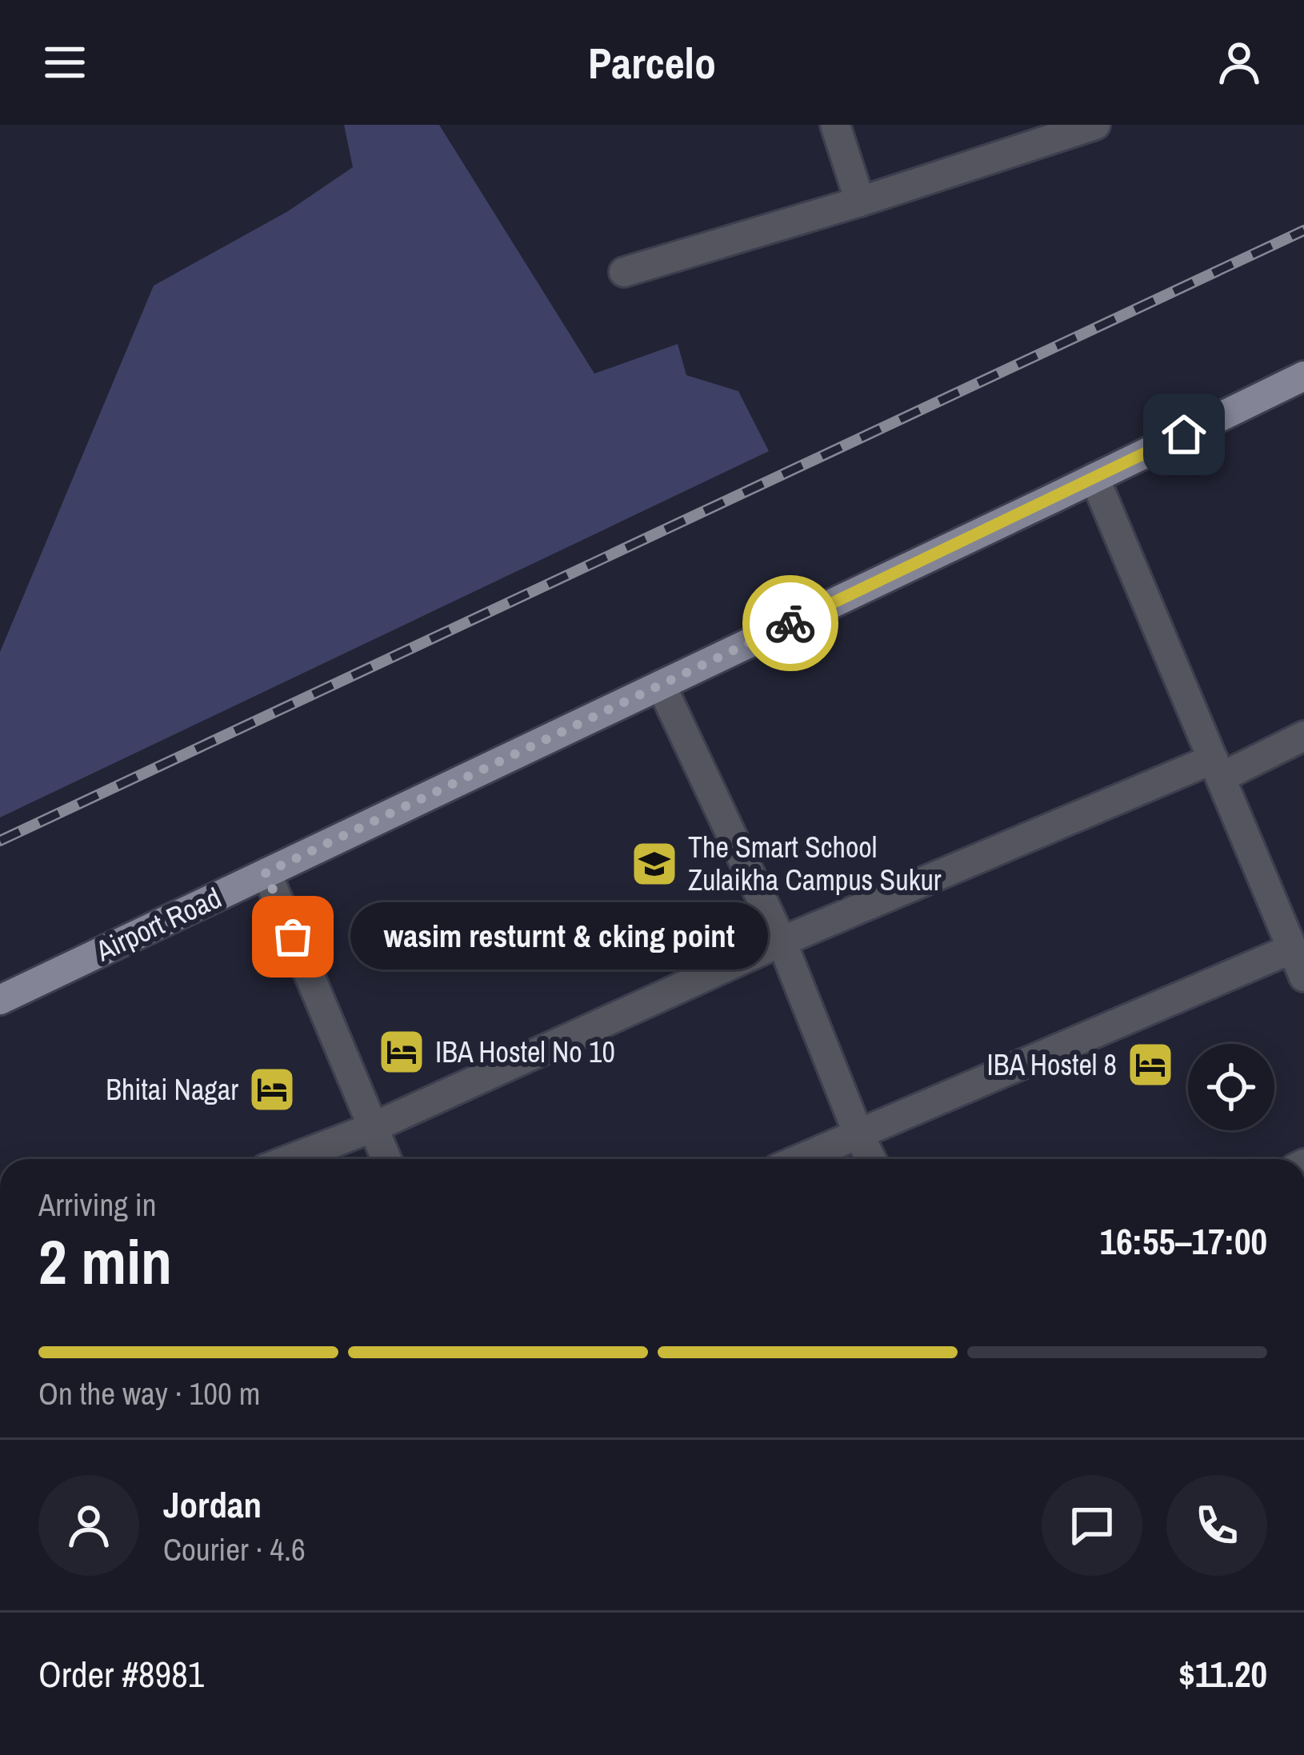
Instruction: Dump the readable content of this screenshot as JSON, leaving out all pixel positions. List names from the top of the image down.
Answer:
{
  "streets": {
    "main road": ["Airport Road"]
  },
  "places": {
    "school or university": ["The Smart School Zulaikha Campus Sukur"],
    "other": ["wasim resturnt & cking point"],
    "hotel": ["IBA Hostel No 10", "IBA Hostel 8", "Bhitai Nagar"]
  },
  "page": {
    "header": "Parcelo",
    "bubble": "wasim resturnt & cking point",
    "heading": ["2 min", "Arriving in", "16:55–17:00"],
    "panel": [
      "Jordan",
      "Courier · 4.6",
      "Order #8981",
      "$11.20"
    ],
    "bar": "On the way · 100 m"
  }
}
